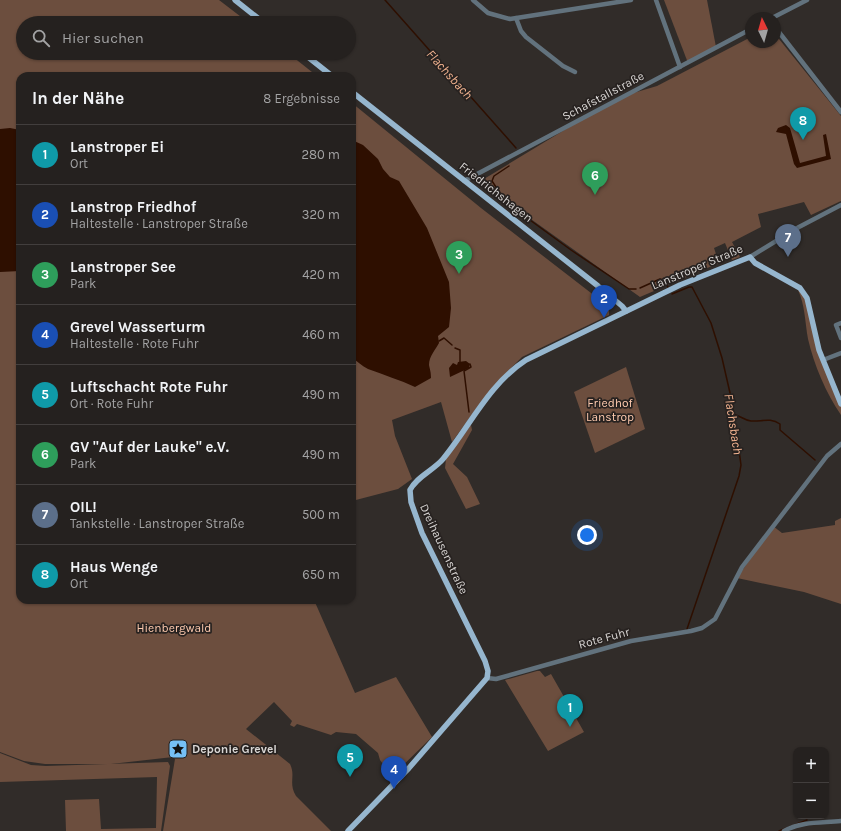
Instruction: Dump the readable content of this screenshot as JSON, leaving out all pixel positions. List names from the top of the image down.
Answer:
{
  "streets": {
    "main road": ["Friedrichshagen", "Lanstroper Straße", "Dreihausenstraße"],
    "street": ["Schafstallstraße", "Rote Fuhr"]
  },
  "crossings": [
    ["Schafstallstraße", "Friedrichshagen"],
    ["Friedrichshagen", "Lanstroper Straße"],
    ["Lanstroper Straße", "Dreihausenstraße"],
    ["Dreihausenstraße", "Rote Fuhr"]
  ],
  "water": ["Flachsbach"],
  "parks": ["Friedhof Lanstrop", "Hienbergwald"],
  "places": {
    "place": ["Deponie Grevel"]
  },
  "north": "top",
  "page": {
    "search": "Hier suchen",
    "heading": ["In der Nähe", "8 Ergebnisse"],
    "pins": [
      "8",
      "6",
      "7",
      "3",
      "2",
      "1",
      "5",
      "4"
    ],
    "list": [
      {
        "mark": "1",
        "name": "Lanstroper Ei",
        "note": "Ort",
        "value": "280 m"
      },
      {
        "mark": "2",
        "name": "Lanstrop Friedhof",
        "note": "Haltestelle · Lanstroper Straße",
        "value": "320 m"
      },
      {
        "mark": "3",
        "name": "Lanstroper See",
        "note": "Park",
        "value": "420 m"
      },
      {
        "mark": "4",
        "name": "Grevel Wasserturm",
        "note": "Haltestelle · Rote Fuhr",
        "value": "460 m"
      },
      {
        "mark": "5",
        "name": "Luftschacht Rote Fuhr",
        "note": "Ort · Rote Fuhr",
        "value": "490 m"
      },
      {
        "mark": "6",
        "name": "GV \"Auf der Lauke\" e.V.",
        "note": "Park",
        "value": "490 m"
      },
      {
        "mark": "7",
        "name": "OIL!",
        "note": "Tankstelle · Lanstroper Straße",
        "value": "500 m"
      },
      {
        "mark": "8",
        "name": "Haus Wenge",
        "note": "Ort",
        "value": "650 m"
      }
    ],
    "map_buttons": ["+", "−"]
  }
}
